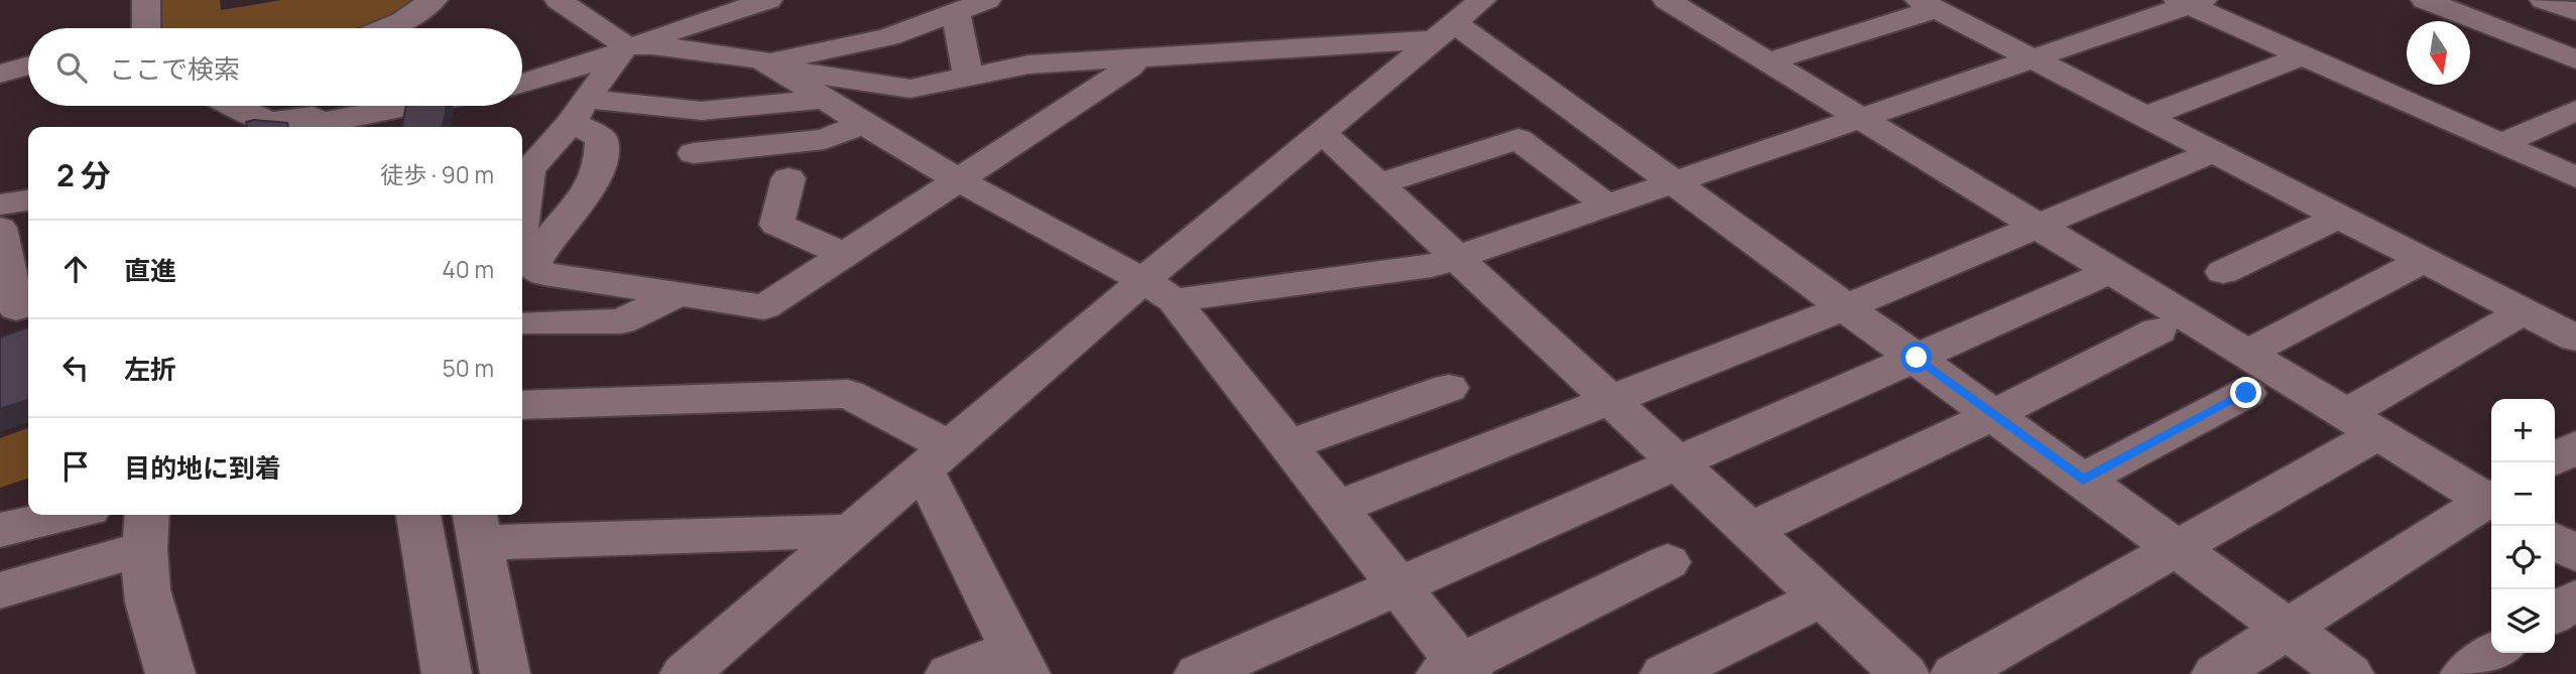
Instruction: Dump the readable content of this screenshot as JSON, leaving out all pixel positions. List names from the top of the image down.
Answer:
{
  "north": "bottom",
  "page": {
    "search": "ここで検索",
    "heading": ["2 分", "徒歩 · 90 m"],
    "list": [
      ["直進", "40 m"],
      ["左折", "50 m"],
      "目的地に到着"
    ],
    "map_buttons": ["+", "−"]
  }
}
